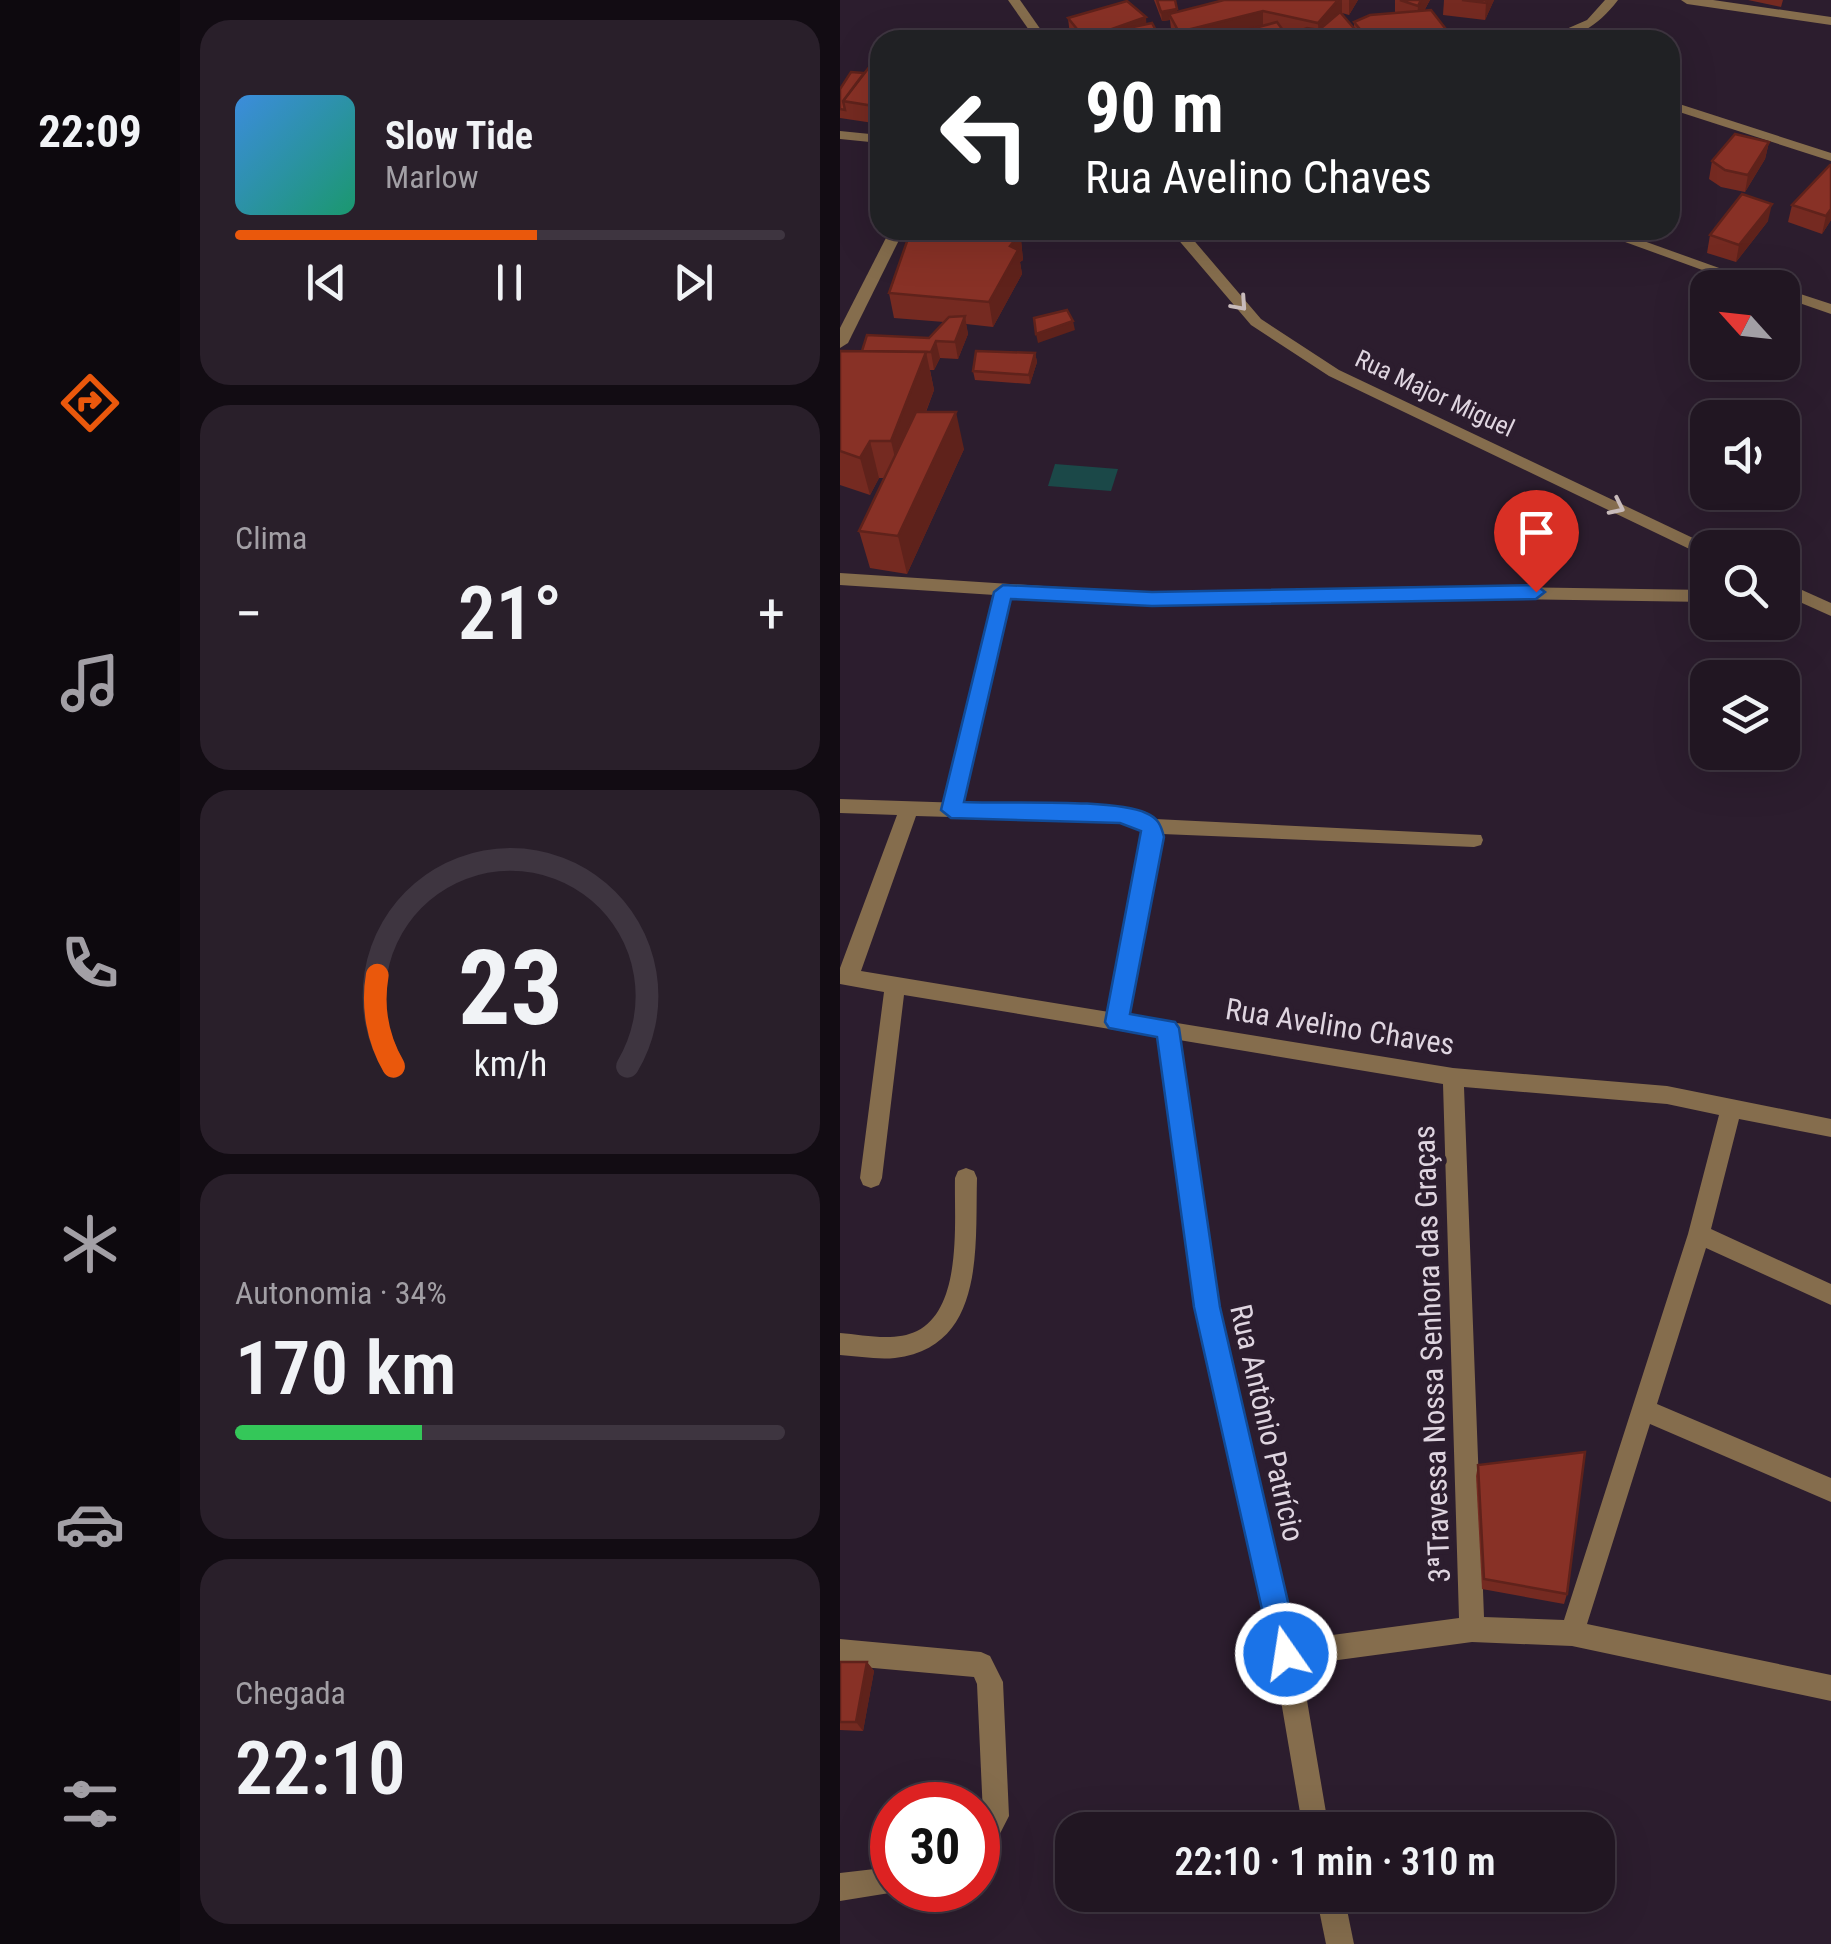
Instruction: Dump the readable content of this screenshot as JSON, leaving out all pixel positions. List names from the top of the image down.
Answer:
{
  "streets": {
    "street": [
      "Rua Major Miguel",
      "Rua Avelino Chaves",
      "3ªTravessa Nossa Senhora das Graças",
      "Rua Antônio Patrício"
    ]
  },
  "crossings": [
    ["Rua Avelino Chaves", "3ªTravessa Nossa Senhora das Graças"],
    ["Rua Avelino Chaves", "Rua Antônio Patrício"]
  ],
  "one_way": ["Rua Major Miguel"],
  "north": "top left",
  "page": {
    "tabs": "22:09",
    "turn": ["90 m", "Rua Avelino Chaves"],
    "song": ["Slow Tide", "Marlow"],
    "tile": [
      "Clima",
      ["Autonomia · 34%", "170 km"],
      ["Chegada", "22:10"]
    ],
    "heat": ["−", "21°", "+"],
    "limit": "30",
    "trip": "22:10 · 1 min · 310 m",
    "gauge": ["23", "km/h"]
  }
}
